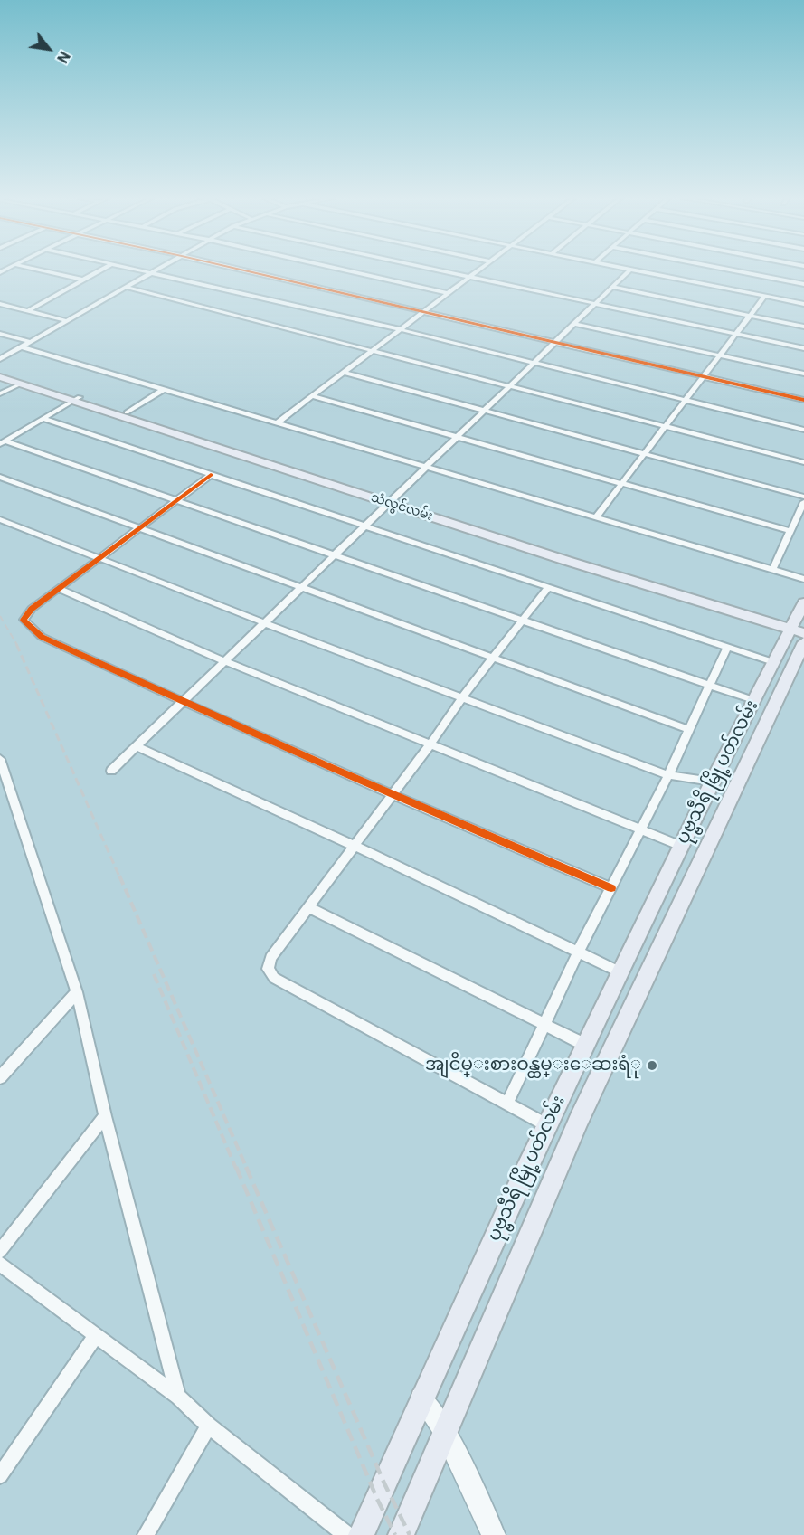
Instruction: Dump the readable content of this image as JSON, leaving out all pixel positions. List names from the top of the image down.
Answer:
{
  "streets": {
    "main road": ["သံလွင်လမ်း", "ပုဗ္ဗသီရိ မြို့ပတ်လမ်း"]
  },
  "crossings": [
    ["သံလွင်လမ်း", "ပုဗ္ဗသီရိ မြို့ပတ်လမ်း"]
  ],
  "places": ["အျငိမ္းစားဝန္ထမ္းေဆးရံု"],
  "north": "bottom right"
}
